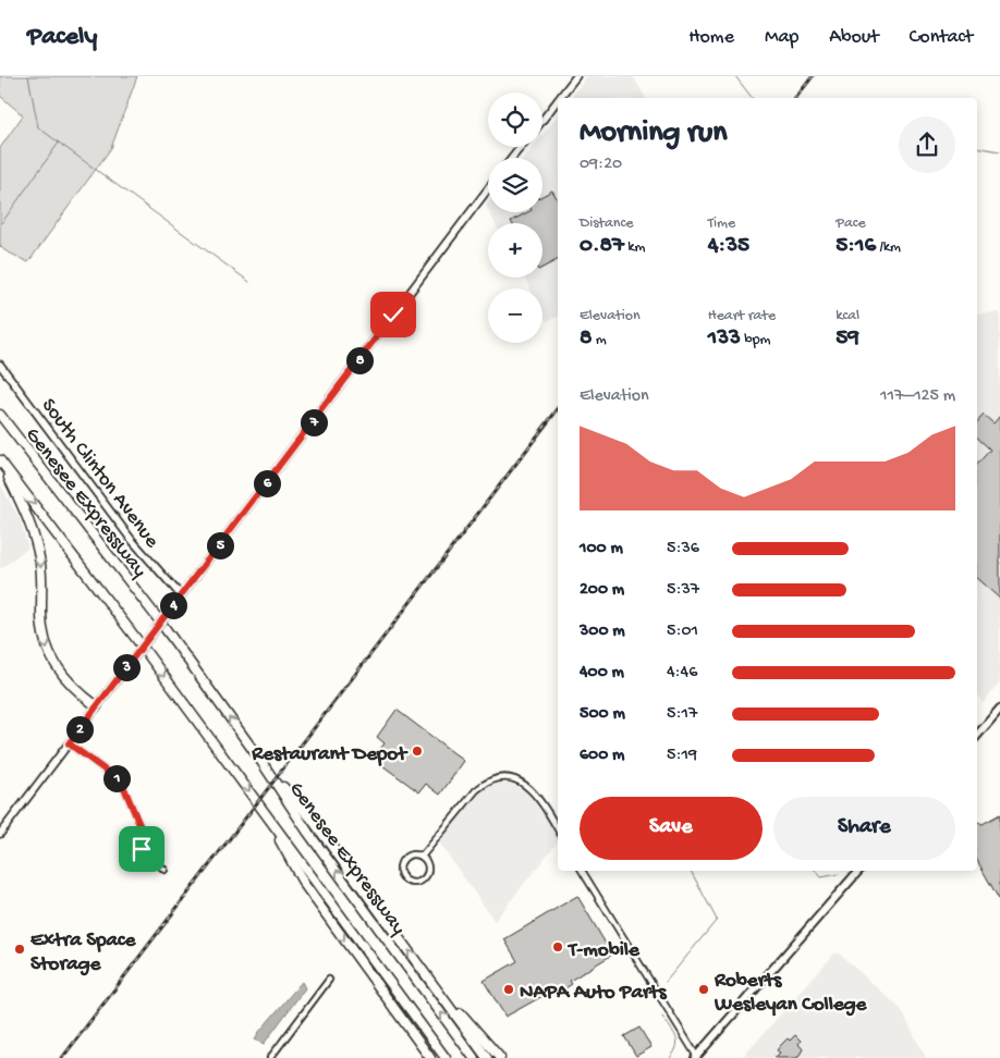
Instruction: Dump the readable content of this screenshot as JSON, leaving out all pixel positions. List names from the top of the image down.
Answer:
{
  "streets": {
    "highway": ["Genesee Expressway"],
    "street": ["South Clinton Avenue"]
  },
  "places": [
    "Restaurant Depot",
    "T-mobile",
    "Extra Space Storage",
    "NAPA Auto Parts",
    "Roberts Wesleyan College"
  ],
  "page": {
    "header": "Pacely",
    "nav": [
      "Home",
      "Map",
      "About",
      "Contact"
    ],
    "map_buttons": ["+", "−"],
    "heading": ["Morning run", "09:20"],
    "stats": [
      ["Distance", "0.87 km"],
      ["Time", "4:35"],
      ["Pace", "5:16 /km"],
      ["Elevation", "8 m"],
      ["Heart rate", "133 bpm"],
      ["kcal", "59"]
    ],
    "pins": [
      "8",
      "7",
      "6",
      "5",
      "4",
      "3",
      "2",
      "1"
    ],
    "chart": ["Elevation", "117–125 m"],
    "list": [
      {
        "name": "100 m",
        "note": "5:36"
      },
      {
        "name": "200 m",
        "note": "5:37"
      },
      {
        "name": "300 m",
        "note": "5:01"
      },
      {
        "name": "400 m",
        "note": "4:46"
      },
      {
        "name": "500 m",
        "note": "5:17"
      },
      {
        "name": "600 m",
        "note": "5:19"
      }
    ],
    "buttons": ["Save", "Share"]
  }
}
